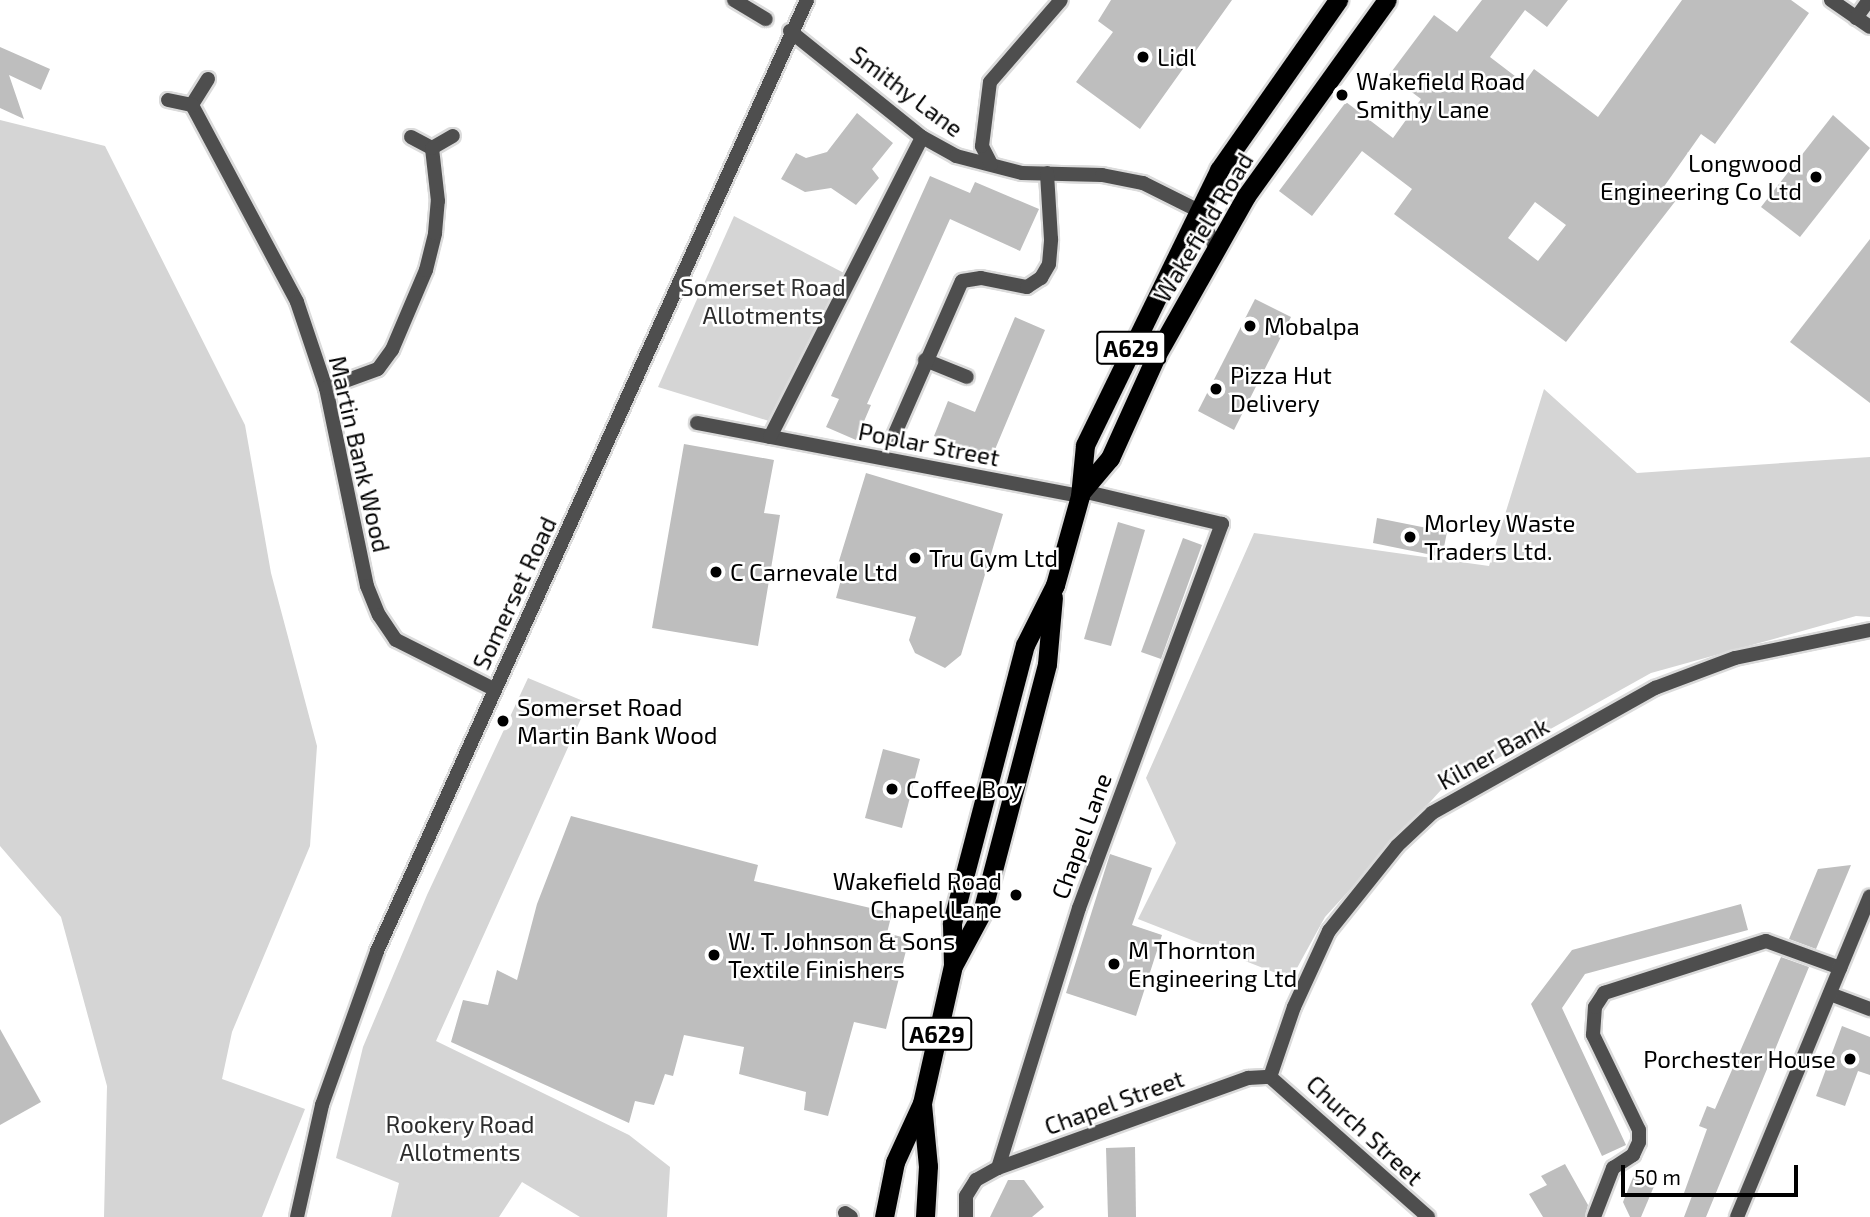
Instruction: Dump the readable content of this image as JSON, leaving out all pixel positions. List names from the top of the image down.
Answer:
{
  "streets": {
    "highway": ["Wakefield Road", "A629"],
    "street": [
      "Smithy Lane",
      "Poplar Street",
      "Martin Bank Wood",
      "Somerset Road",
      "Kilner Bank",
      "Chapel Lane",
      "Chapel Street",
      "Church Street"
    ]
  },
  "crossings": [
    ["Smithy Lane", "Wakefield Road"],
    ["Smithy Lane", "Somerset Road"],
    ["Wakefield Road", "Poplar Street"],
    ["Poplar Street", "Chapel Lane"],
    ["Martin Bank Wood", "Somerset Road"],
    ["Kilner Bank", "Chapel Street"],
    ["Kilner Bank", "Church Street"],
    ["Chapel Lane", "Chapel Street"],
    ["Chapel Street", "Church Street"]
  ],
  "parks": ["Somerset Road Allotments", "Rookery Road Allotments"],
  "places": [
    "Lidl",
    "Wakefield Road Smithy Lane",
    "Longwood Engineering Co Ltd",
    "Mobalpa",
    "Pizza Hut Delivery",
    "Morley Waste Traders Ltd.",
    "Tru Gym Ltd",
    "C Carnevale Ltd",
    "Somerset Road Martin Bank Wood",
    "Coffee Boy",
    "Wakefield Road Chapel Lane",
    "W. T. Johnson & Sons Textile Finishers",
    "M Thornton Engineering Ltd",
    "Porchester House"
  ],
  "scale_bar": "50 m"
}
